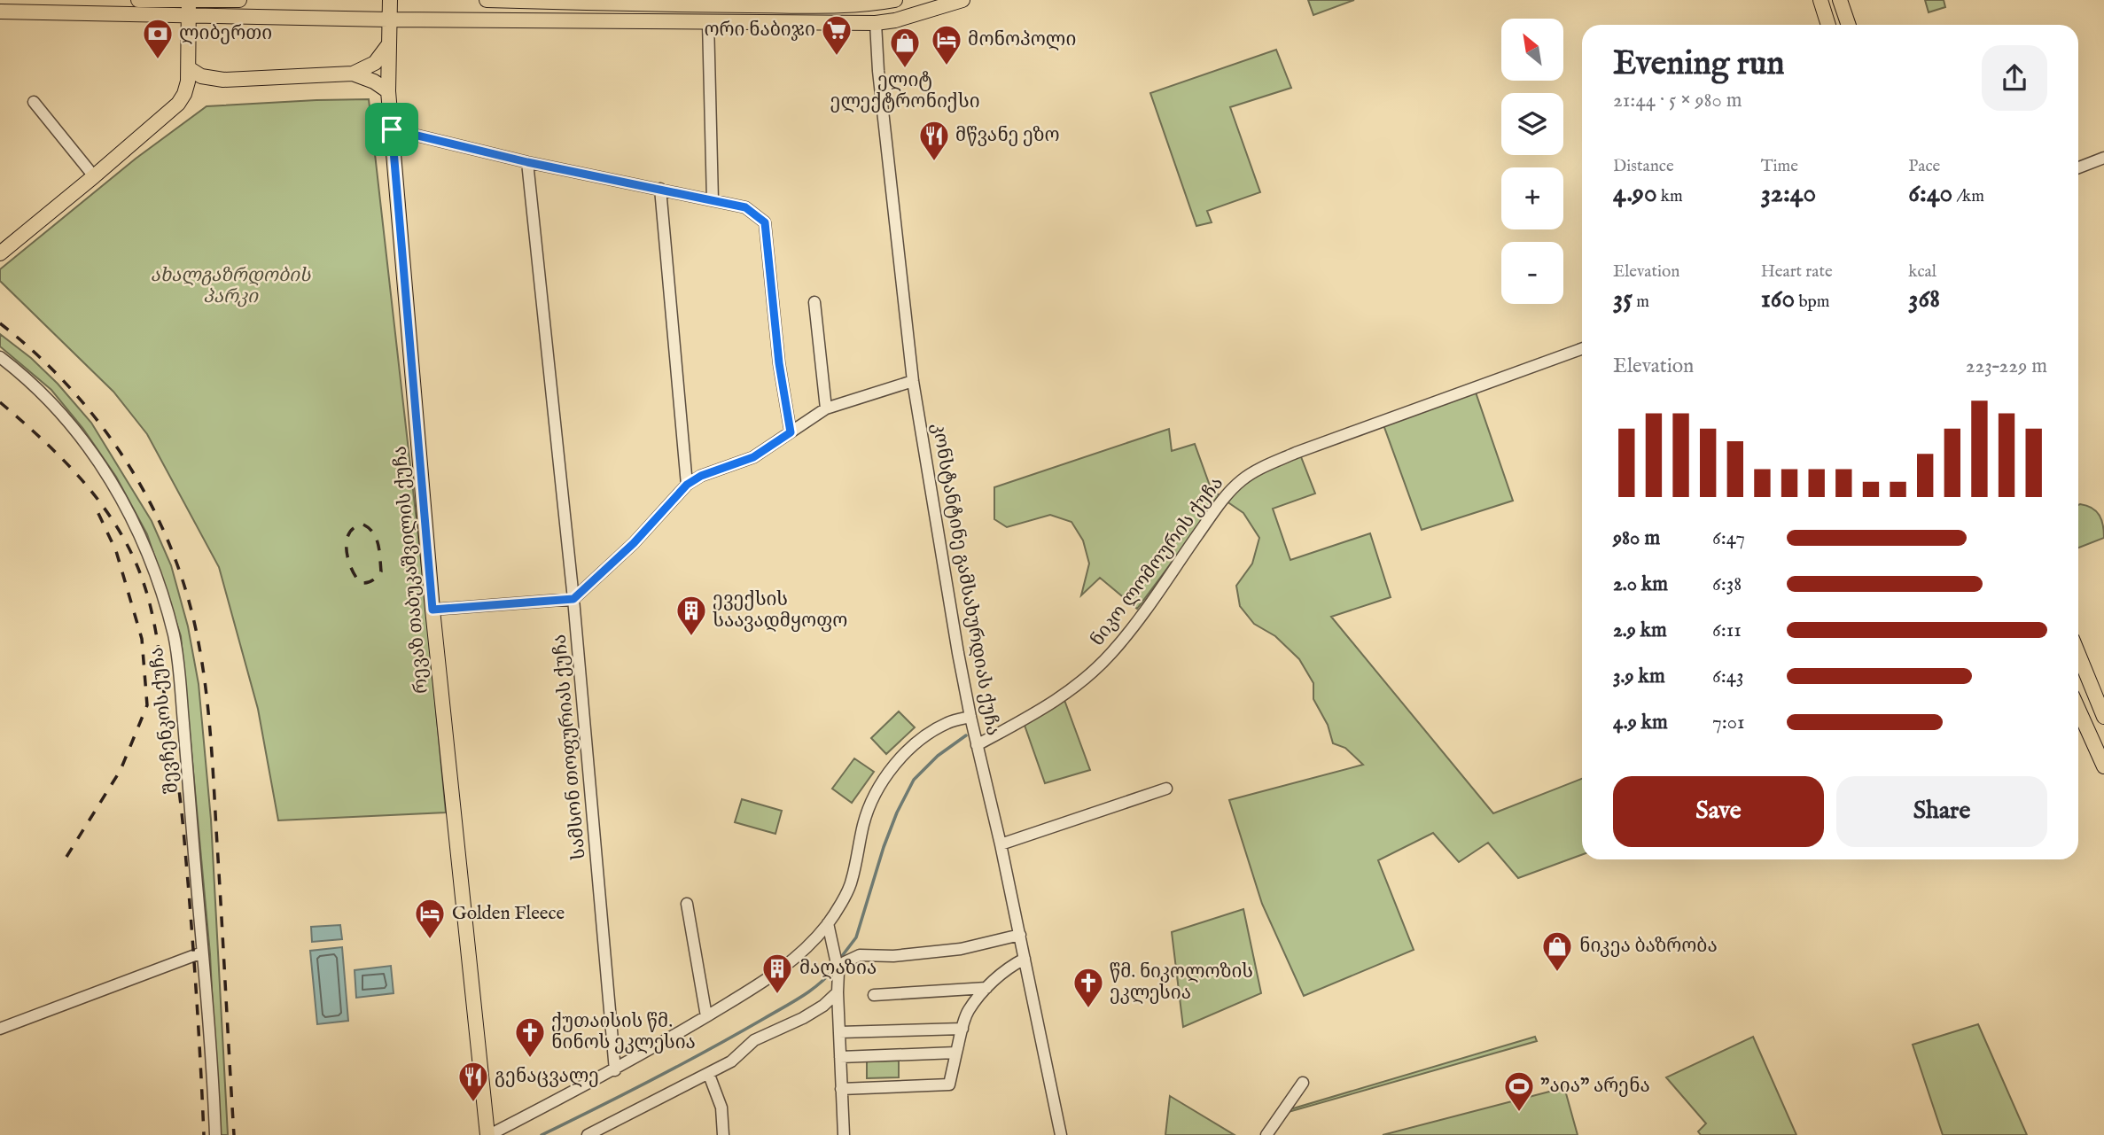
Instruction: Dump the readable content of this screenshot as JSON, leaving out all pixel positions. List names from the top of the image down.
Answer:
{
  "streets": {
    "main road": ["რევაზ თაბუკაშვილის ქუჩა"],
    "street": [
      "ნიკო ლომოურის ქუჩა",
      "კონსტანტინე გამსახურდიას ქუჩა",
      "შევჩენკოს ქუჩა",
      "სამსონ თოფურიას ქუჩა"
    ]
  },
  "crossings": [
    ["ნიკო ლომოურის ქუჩა", "კონსტანტინე გამსახურდიას ქუჩა"]
  ],
  "parks": ["ახალგაზრდობის პარკი"],
  "places": {
    "supermarket": ["ორი ნაბიჯი"],
    "bank": ["ლიბერთი"],
    "hotel": ["მონოპოლი", "Golden Fleece"],
    "shop": ["ელიტ ელექტრონიქსი", "ნიკეა ბაზრობა"],
    "restaurant": ["მწვანე ეზო", "გენაცვალე"],
    "building": ["ევექსის საავადმყოფო", "მაღაზია"],
    "church": ["წმ. ნიკოლოზის ეკლესია", "ქუთაისის წმ. ნინოს ეკლესია"],
    "sports": ["\"აია\" არენა"]
  },
  "north": "top left",
  "page": {
    "map_buttons": ["+", "−"],
    "heading": ["Evening run", "21:44 · 5 × 980 m"],
    "stats": [
      ["Distance", "4.90 km"],
      ["Time", "32:40"],
      ["Pace", "6:40 /km"],
      ["Elevation", "35 m"],
      ["Heart rate", "160 bpm"],
      ["kcal", "368"]
    ],
    "chart": ["Elevation", "223–229 m"],
    "list": [
      {
        "name": "980 m",
        "note": "6:47"
      },
      {
        "name": "2.0 km",
        "note": "6:38"
      },
      {
        "name": "2.9 km",
        "note": "6:11"
      },
      {
        "name": "3.9 km",
        "note": "6:43"
      },
      {
        "name": "4.9 km",
        "note": "7:01"
      }
    ],
    "buttons": ["Save", "Share"]
  }
}
